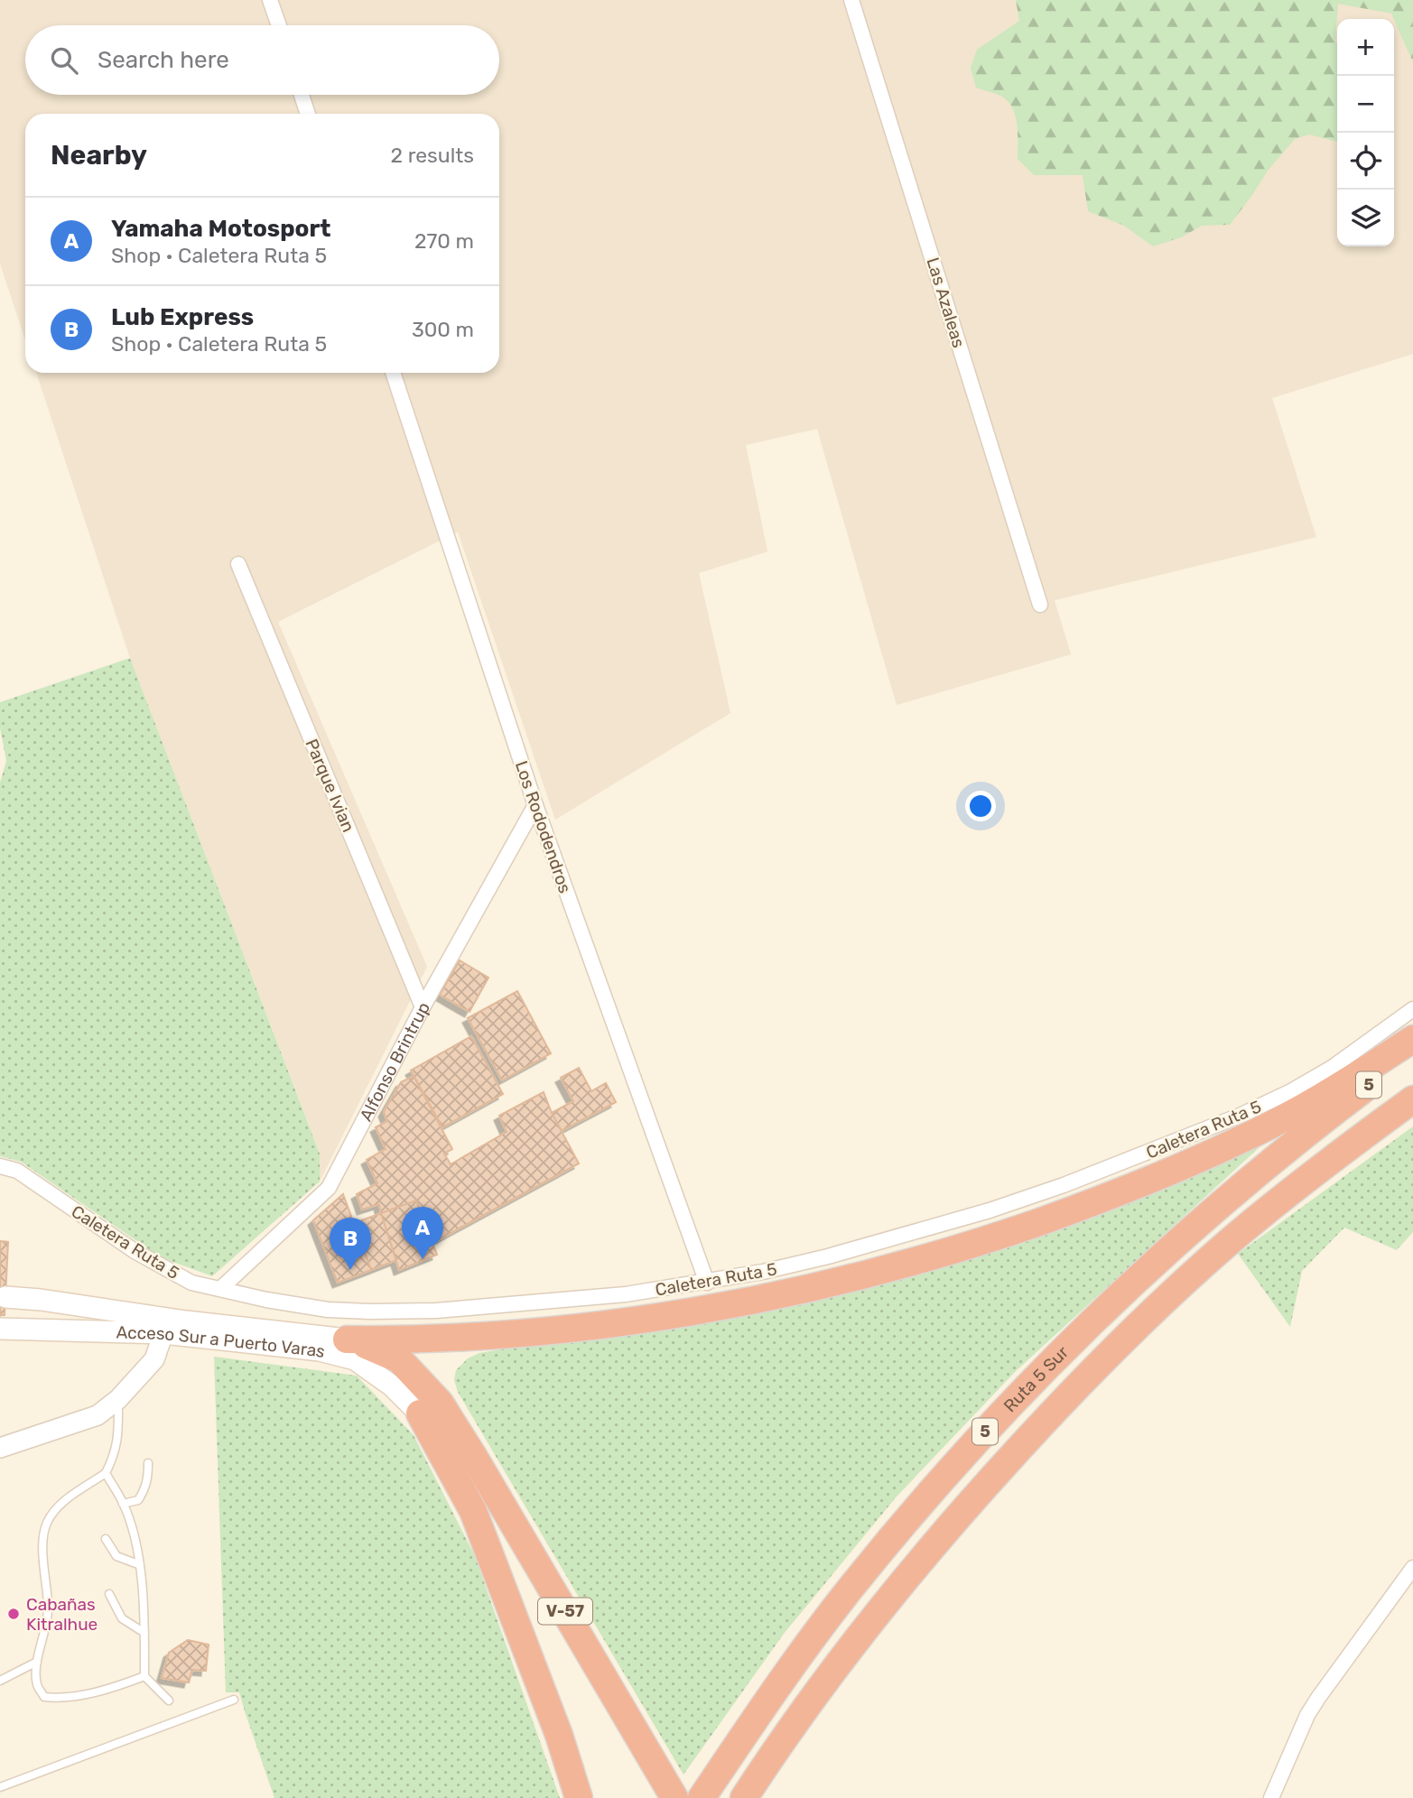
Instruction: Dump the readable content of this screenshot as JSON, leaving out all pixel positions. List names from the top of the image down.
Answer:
{
  "streets": {
    "highway": ["5", "Ruta 5 Sur", "V-57"],
    "main road": ["Acceso Sur a Puerto Varas"],
    "street": [
      "Las Azaleas",
      "Parque Ivian",
      "Los Rododendros",
      "Alfonso Brintrup",
      "Caletera Ruta 5"
    ]
  },
  "crossings": [
    ["Parque Ivian", "Alfonso Brintrup"],
    ["Los Rododendros", "Alfonso Brintrup"],
    ["Los Rododendros", "Caletera Ruta 5"],
    ["Alfonso Brintrup", "Caletera Ruta 5"],
    ["Acceso Sur a Puerto Varas", "V-57"]
  ],
  "places": ["Cabañas Kitralhue"],
  "page": {
    "map_buttons": ["+", "−"],
    "search": "Search here",
    "heading": ["Nearby", "2 results"],
    "list": [
      {
        "mark": "A",
        "name": "Yamaha Motosport",
        "note": "Shop · Caletera Ruta 5",
        "value": "270 m"
      },
      {
        "mark": "B",
        "name": "Lub Express",
        "note": "Shop · Caletera Ruta 5",
        "value": "300 m"
      }
    ],
    "pins": ["A", "B"]
  }
}
